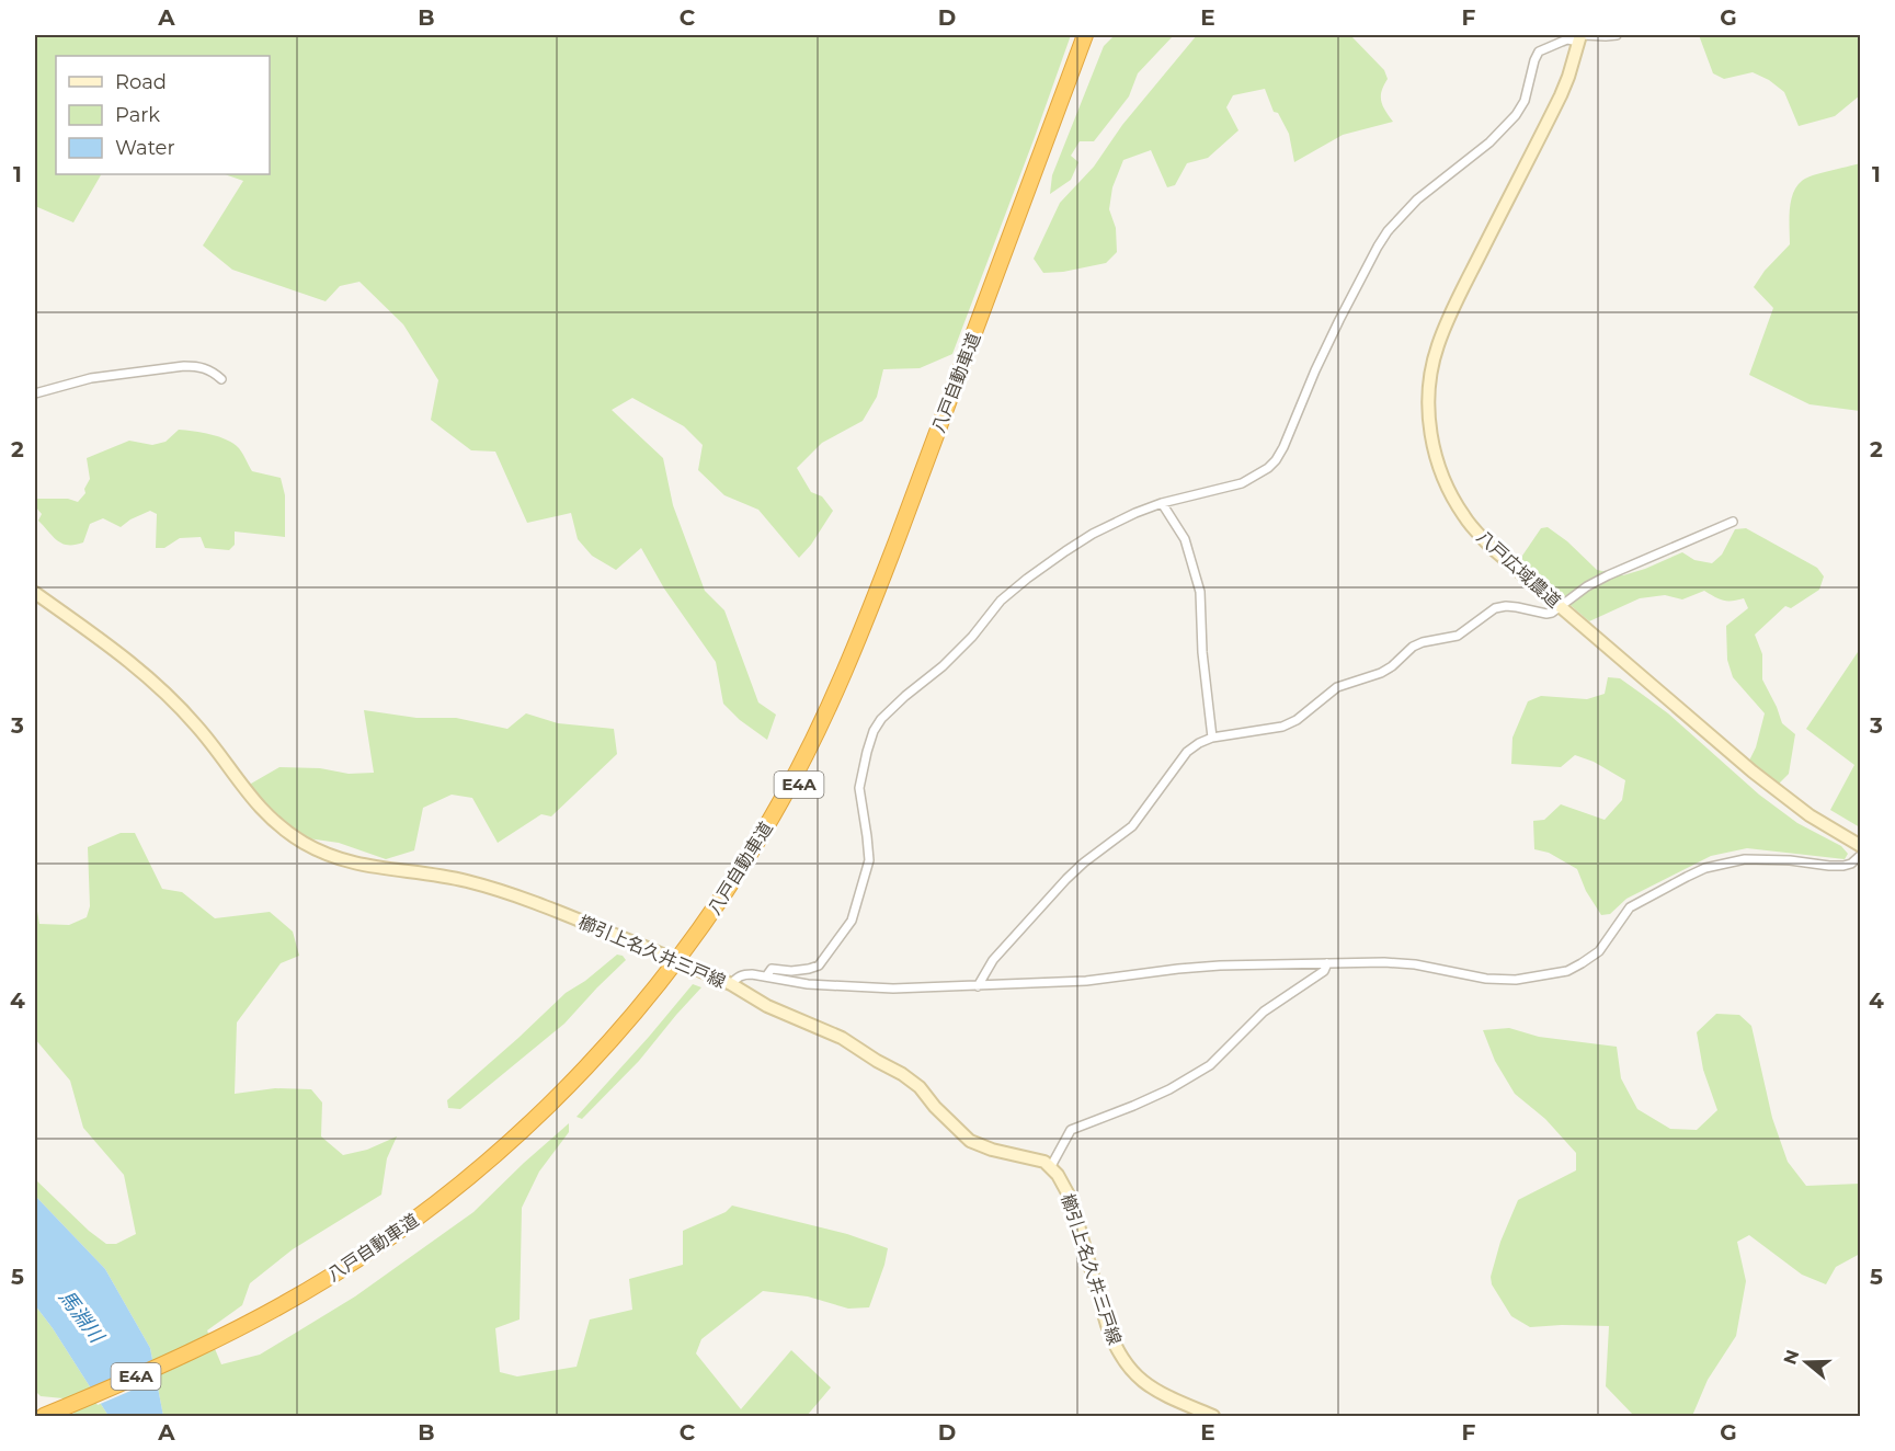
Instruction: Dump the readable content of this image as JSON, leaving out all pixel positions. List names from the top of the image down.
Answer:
{
  "streets": {
    "highway": ["八戸自動車道", "E4A"],
    "main road": ["八戸広域農道", "櫛引上名久井三戸線"]
  },
  "water": ["馬淵川"],
  "legend": ["Road", "Park", "Water"],
  "north": "left",
  "grid": {
    "columns": [
      "A",
      "B",
      "C",
      "D",
      "E",
      "F",
      "G"
    ],
    "rows": [
      "1",
      "2",
      "3",
      "4",
      "5"
    ]
  }
}
